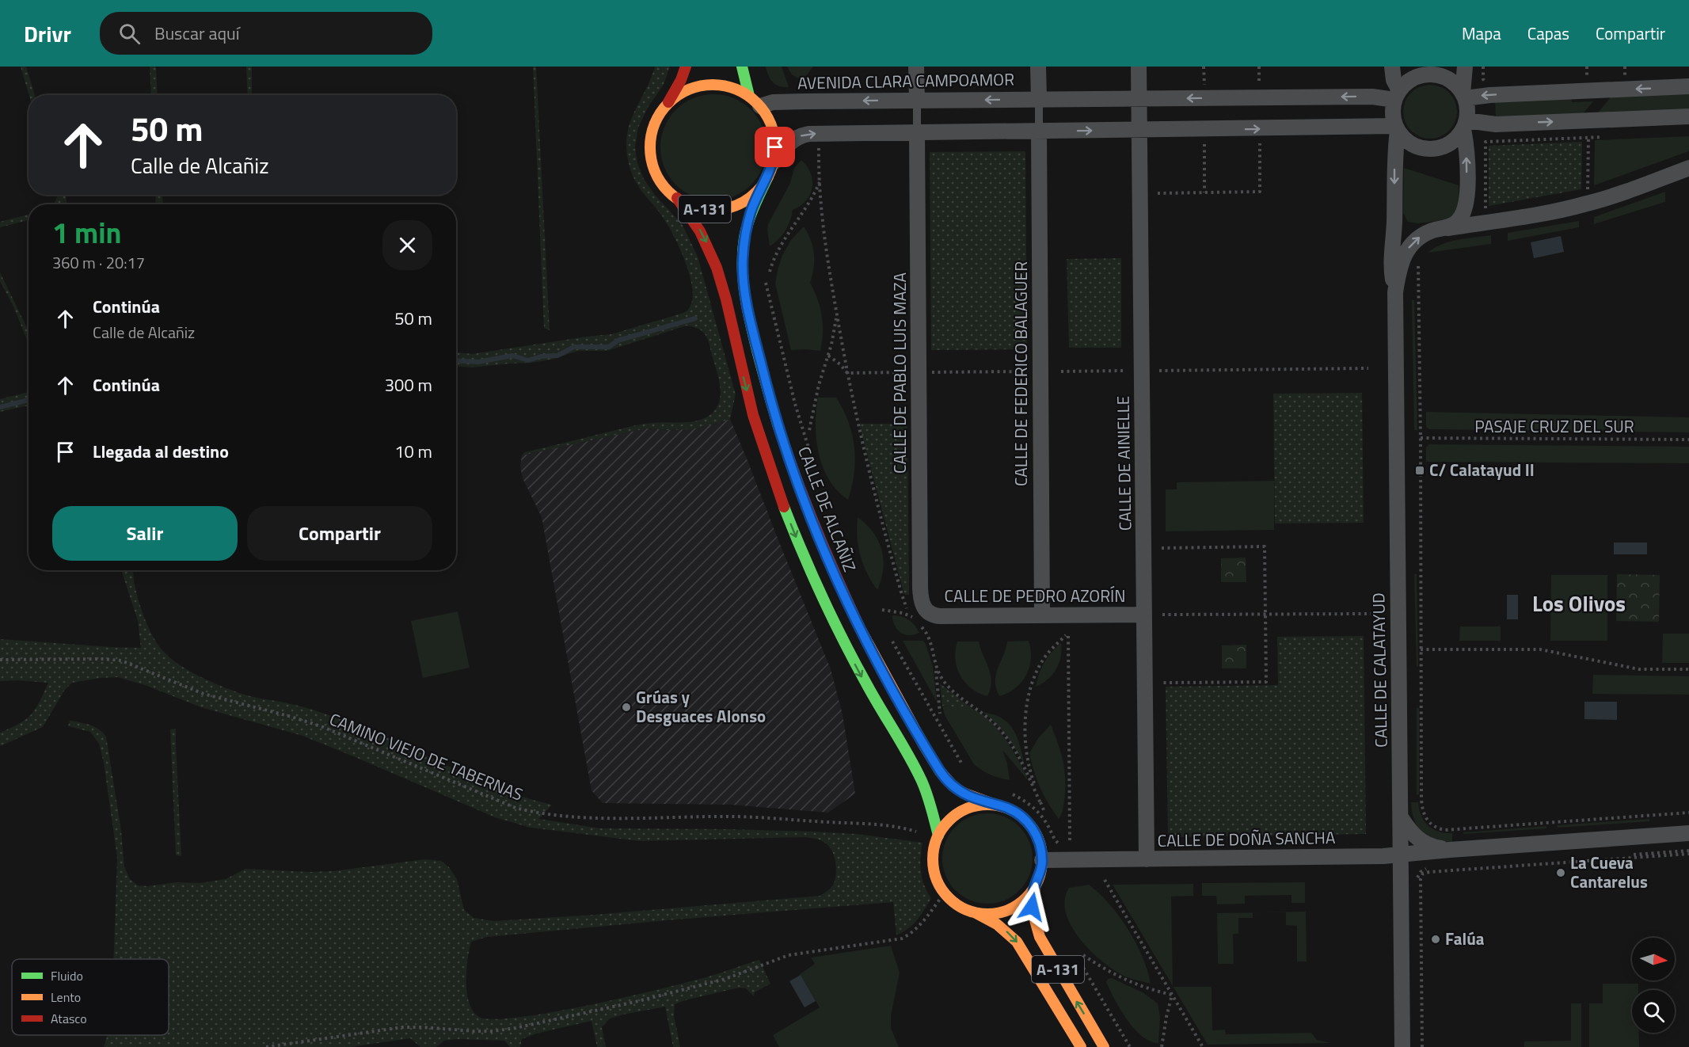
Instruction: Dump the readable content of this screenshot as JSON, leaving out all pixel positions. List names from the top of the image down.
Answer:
{
  "streets": {
    "main road": ["A-131", "CALLE DE ALCAÑIZ"],
    "street": [
      "AVENIDA CLARA CAMPOAMOR",
      "CALLE DE PABLO LUIS MAZA",
      "CALLE DE FEDERICO BALAGUER",
      "CALLE DE AINIELLE",
      "CALLE DE PEDRO AZORÍN",
      "CALLE DE CALATAYUD",
      "CALLE DE DOÑA SANCHA"
    ],
    "path": ["PASAJE CRUZ DEL SUR", "CAMINO VIEJO DE TABERNAS"]
  },
  "crossings": [
    ["AVENIDA CLARA CAMPOAMOR", "A-131"],
    ["AVENIDA CLARA CAMPOAMOR", "CALLE DE AINIELLE"],
    ["AVENIDA CLARA CAMPOAMOR", "CALLE DE ALCAÑIZ"],
    ["AVENIDA CLARA CAMPOAMOR", "CALLE DE CALATAYUD"],
    ["A-131", "CALLE DE ALCAÑIZ"],
    ["A-131", "CAMINO VIEJO DE TABERNAS"],
    ["A-131", "CALLE DE DOÑA SANCHA"],
    ["CALLE DE PABLO LUIS MAZA", "CALLE DE PEDRO AZORÍN"],
    ["CALLE DE FEDERICO BALAGUER", "CALLE DE PEDRO AZORÍN"],
    ["CALLE DE AINIELLE", "CALLE DE PEDRO AZORÍN"],
    ["CALLE DE AINIELLE", "CALLE DE DOÑA SANCHA"],
    ["CALLE DE ALCAÑIZ", "CAMINO VIEJO DE TABERNAS"],
    ["CALLE DE ALCAÑIZ", "CALLE DE DOÑA SANCHA"],
    ["CALLE DE CALATAYUD", "CALLE DE DOÑA SANCHA"],
    ["CAMINO VIEJO DE TABERNAS", "CALLE DE DOÑA SANCHA"]
  ],
  "districts": ["Los Olivos"],
  "places": {
    "transit": ["C/ Calatayud II"],
    "other": ["Grúas y Desguaces Alonso", "La Cueva Cantarelus", "Falúa"]
  },
  "legend": ["Fluido", "Lento", "Atasco"],
  "north": "right",
  "page": {
    "header": "Drivr",
    "search": "Buscar aquí",
    "nav": ["Mapa", "Capas", "Compartir"],
    "turn": ["50 m", "Calle de Alcañiz"],
    "heading": ["1 min", "360 m · 20:17"],
    "list": [
      {
        "name": "Continúa",
        "note": "Calle de Alcañiz",
        "value": "50 m"
      },
      {
        "name": "Continúa",
        "value": "300 m"
      },
      {
        "name": "Llegada al destino",
        "value": "10 m"
      }
    ],
    "buttons": ["Salir", "Compartir"]
  }
}
